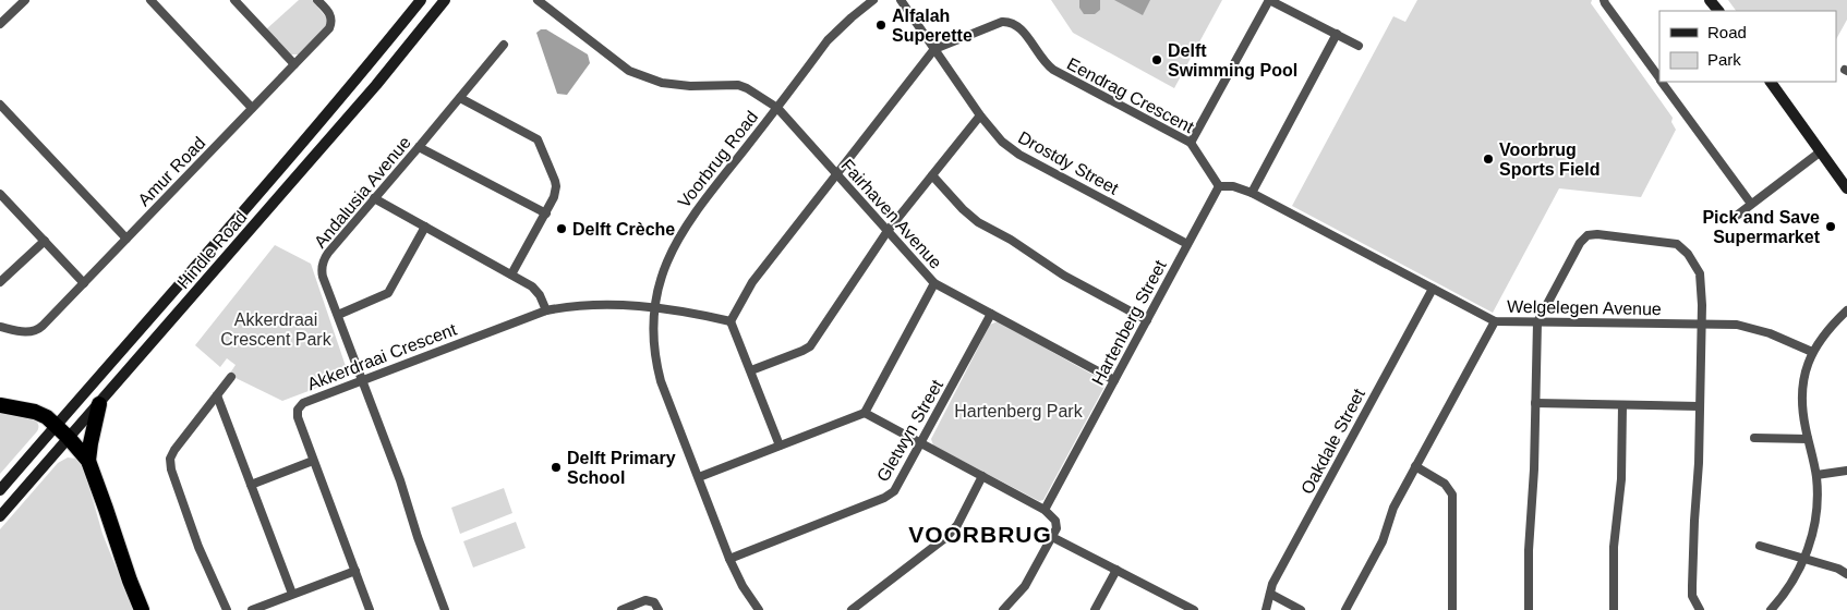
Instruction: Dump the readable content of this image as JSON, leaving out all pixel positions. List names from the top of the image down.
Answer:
{
  "streets": {
    "main road": ["Hindle Road"],
    "street": [
      "Eendrag Crescent",
      "Voorbrug Road",
      "Drostdy Street",
      "Amur Road",
      "Andalusia Avenue",
      "Fairhaven Avenue",
      "Welgelegen Avenue",
      "Hartenberg Street",
      "Akkerdraai Crescent",
      "Gletwyn Street",
      "Oakdale Street"
    ]
  },
  "crossings": [
    ["Eendrag Crescent", "Drostdy Street"],
    ["Eendrag Crescent", "Welgelegen Avenue"],
    ["Eendrag Crescent", "Hartenberg Street"],
    ["Voorbrug Road", "Fairhaven Avenue"],
    ["Voorbrug Road", "Akkerdraai Crescent"],
    ["Voorbrug Road", "Gletwyn Street"],
    ["Drostdy Street", "Hartenberg Street"],
    ["Andalusia Avenue", "Akkerdraai Crescent"],
    ["Fairhaven Avenue", "Hartenberg Street"],
    ["Fairhaven Avenue", "Gletwyn Street"],
    ["Welgelegen Avenue", "Hartenberg Street"],
    ["Welgelegen Avenue", "Oakdale Street"]
  ],
  "districts": ["VOORBRUG"],
  "parks": ["Akkerdraai Crescent Park", "Hartenberg Park"],
  "places": [
    "Alfalah Superette",
    "Delft Swimming Pool",
    "Voorbrug Sports Field",
    "Pick and Save Supermarket",
    "Delft Crèche",
    "Delft Primary School"
  ],
  "legend": ["Road", "Park"]
}
